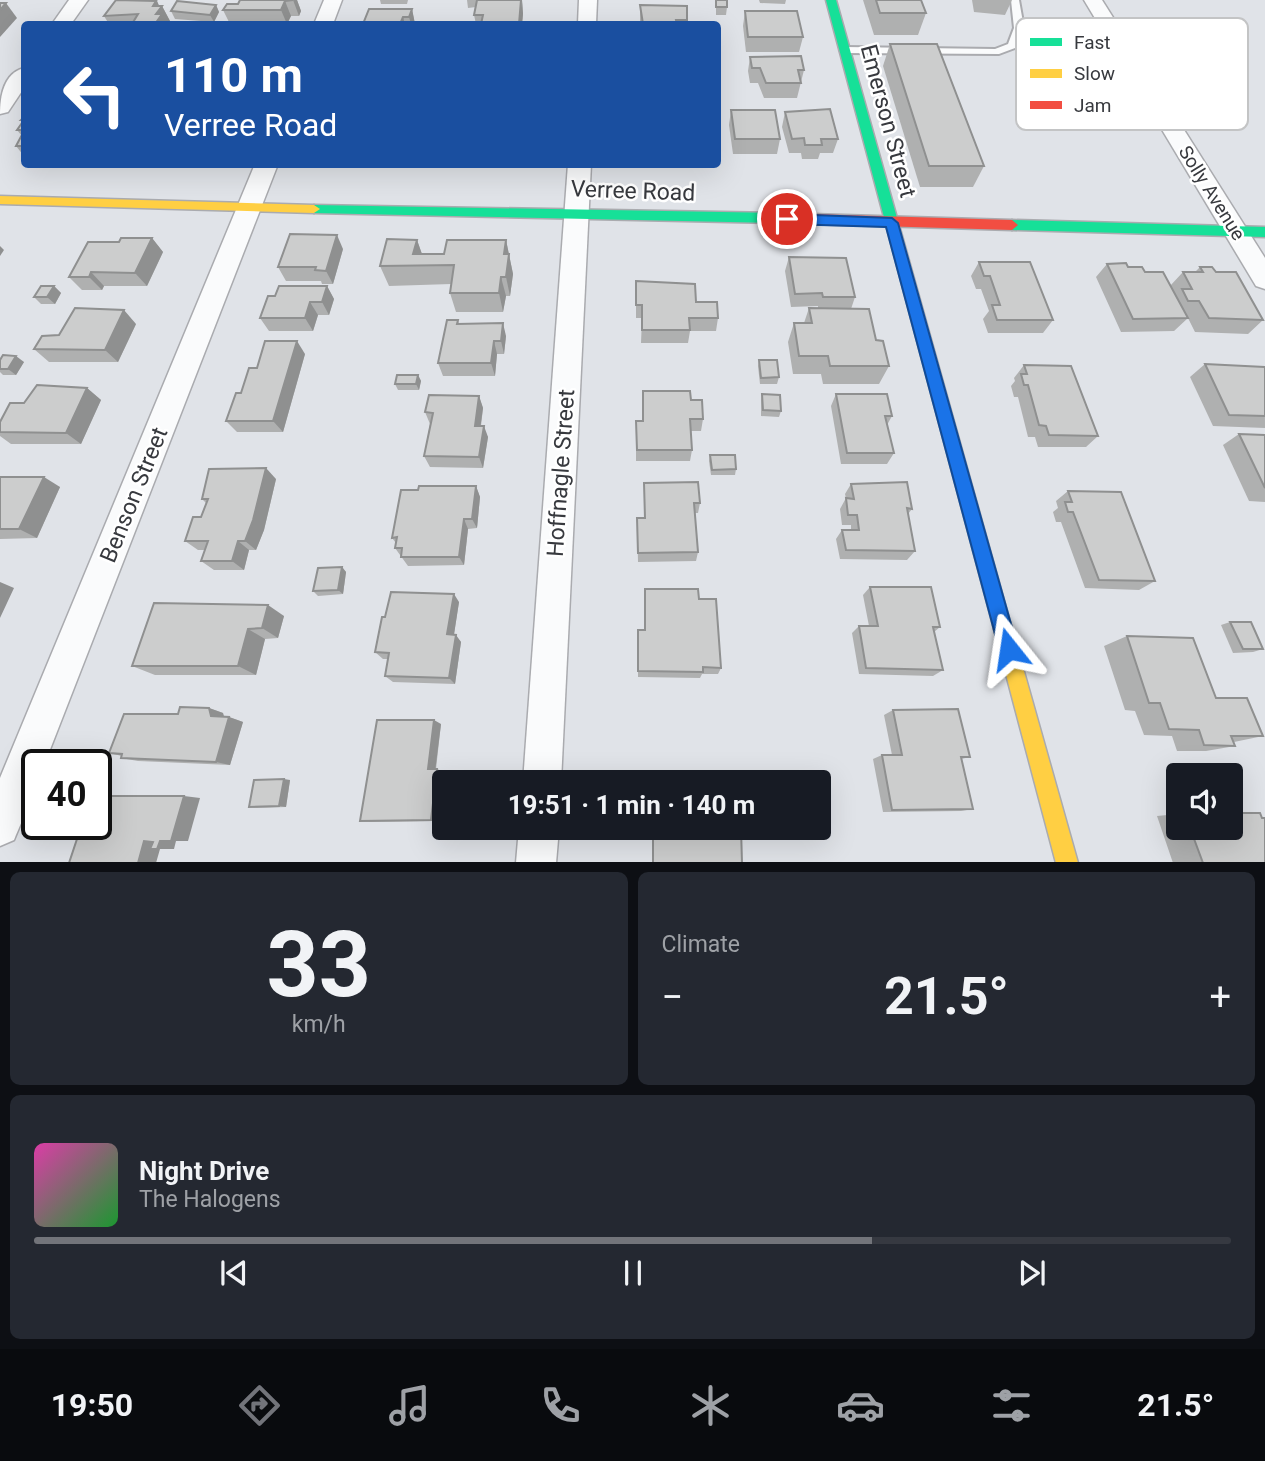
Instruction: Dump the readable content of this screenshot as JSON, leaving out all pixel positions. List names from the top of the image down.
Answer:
{
  "streets": {
    "main road": ["Emerson Street", "Verree Road"],
    "street": ["Solly Avenue", "Hoffnagle Street", "Benson Street"]
  },
  "crossings": [
    ["Emerson Street", "Verree Road"],
    ["Verree Road", "Solly Avenue"],
    ["Verree Road", "Hoffnagle Street"],
    ["Verree Road", "Benson Street"]
  ],
  "legend": ["Fast", "Slow", "Jam"],
  "page": {
    "turn": ["110 m", "Verree Road"],
    "limit": "40",
    "trip": "19:51 · 1 min · 140 m",
    "tile": [
      ["33", "km/h"],
      "Climate"
    ],
    "heat": ["−", "21.5°", "+"],
    "song": ["Night Drive", "The Halogens"],
    "tabs": ["19:50", "21.5°"]
  }
}
